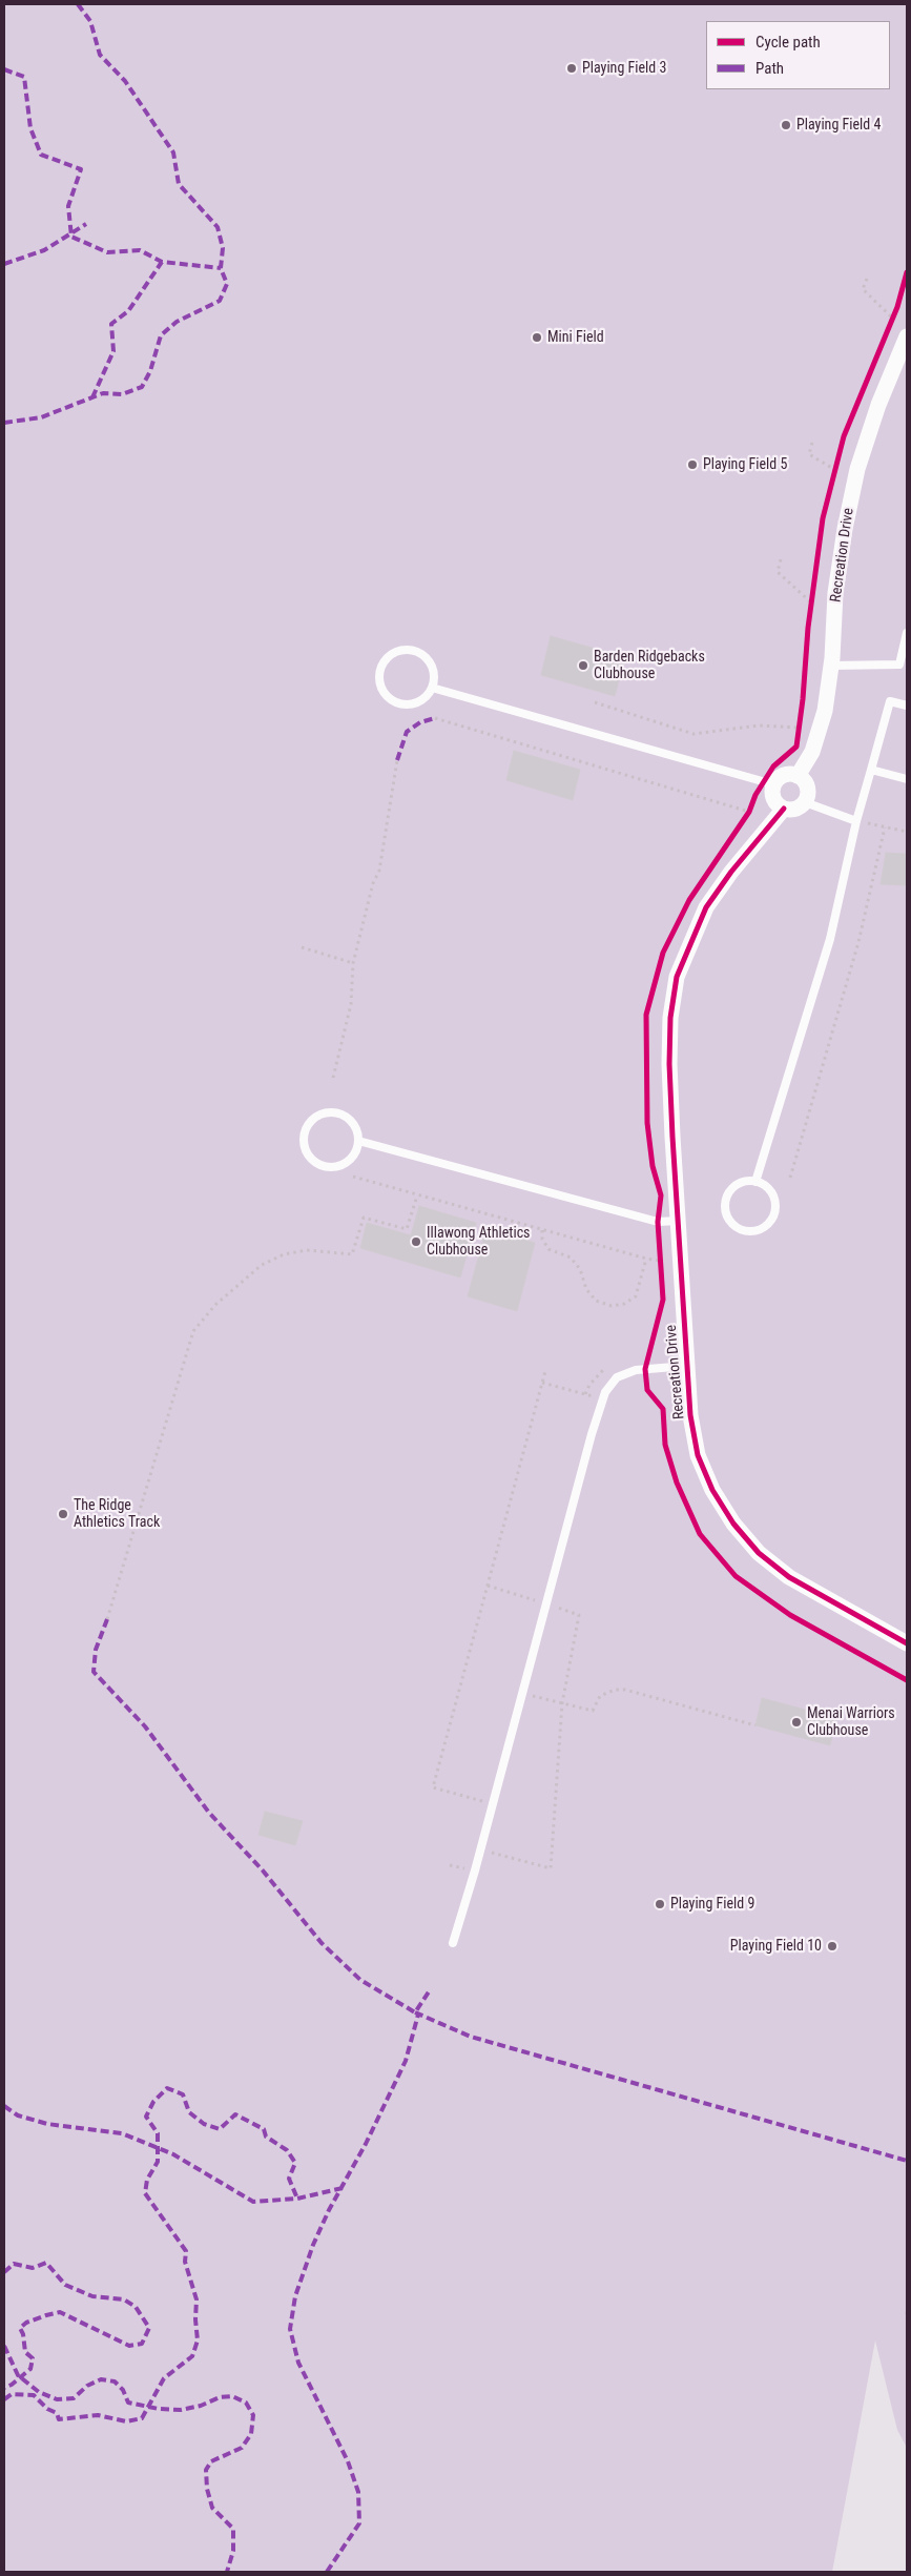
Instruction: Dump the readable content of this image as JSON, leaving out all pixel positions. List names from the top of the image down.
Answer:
{
  "streets": {
    "street": ["Recreation Drive"]
  },
  "places": [
    "Playing Field 3",
    "Playing Field 4",
    "Mini Field",
    "Playing Field 5",
    "Barden Ridgebacks Clubhouse",
    "Illawong Athletics Clubhouse",
    "The Ridge Athletics Track",
    "Menai Warriors Clubhouse",
    "Playing Field 9",
    "Playing Field 10"
  ],
  "legend": ["Cycle path", "Path"]
}
